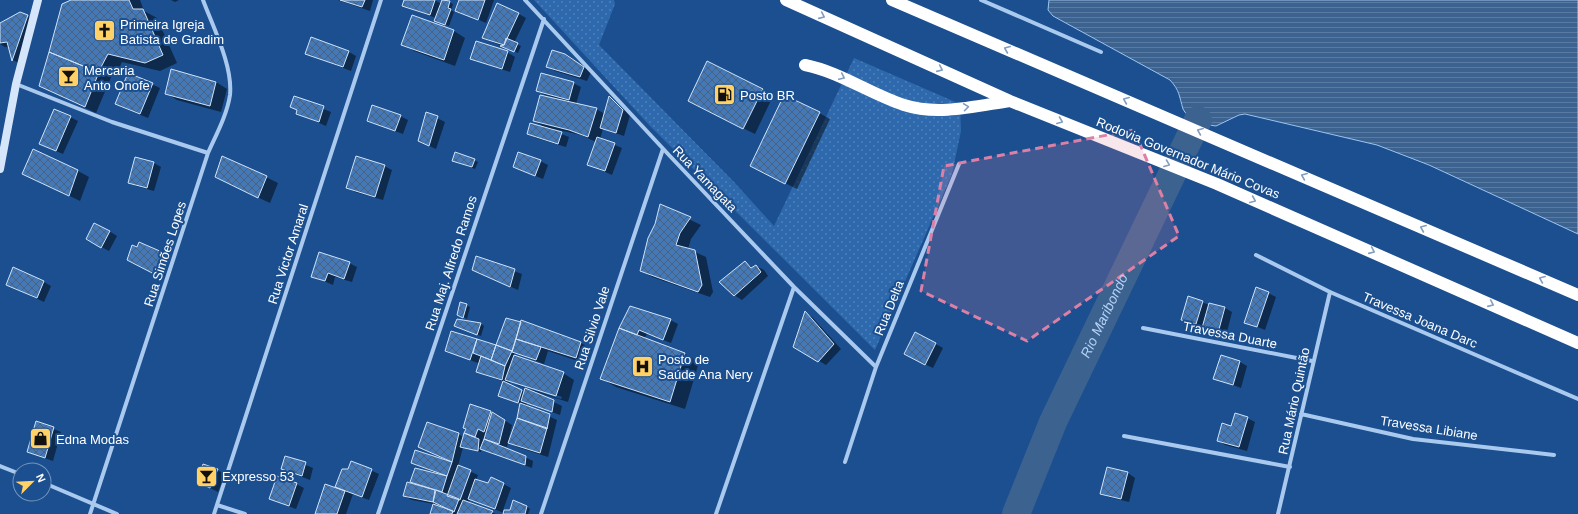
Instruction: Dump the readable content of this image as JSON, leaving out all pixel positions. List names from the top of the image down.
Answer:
{
  "streets": {
    "highway": ["Rodovia Governador Mário Covas"],
    "street": [
      "Rua Yamagata",
      "Rua Simões Lopes",
      "Rua Victor Amaral",
      "Rua Maj. Alfredo Ramos",
      "Rua Delta",
      "Travessa Joana Darc",
      "Rua Silvio Vale",
      "Travessa Duarte",
      "Rua Mário Quintão",
      "Travessa Libiane"
    ]
  },
  "crossings": [
    ["Rua Yamagata", "Rua Maj. Alfredo Ramos"],
    ["Rua Yamagata", "Rua Delta"],
    ["Rua Yamagata", "Rua Silvio Vale"],
    ["Travessa Joana Darc", "Rua Mário Quintão"],
    ["Travessa Duarte", "Rua Mário Quintão"],
    ["Rua Mário Quintão", "Travessa Libiane"]
  ],
  "water": ["Rio Maribondo"],
  "places": {
    "church": ["Primeira Igreja Batista de Gradim"],
    "bar": ["Mercaria Anto Onofe", "Expresso 53"],
    "fuel station": ["Posto BR"],
    "hospital": ["Posto de Saúde Ana Nery"],
    "shop": ["Edna Modas"]
  },
  "north": "top right"
}
